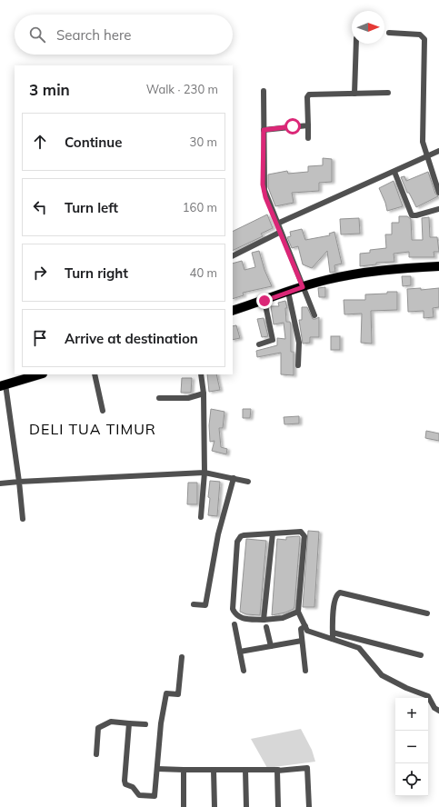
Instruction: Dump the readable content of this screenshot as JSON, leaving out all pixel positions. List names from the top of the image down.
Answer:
{
  "districts": ["DELI TUA TIMUR"],
  "north": "right",
  "page": {
    "search": "Search here",
    "heading": ["3 min", "Walk · 230 m"],
    "list": [
      ["Continue", "30 m"],
      ["Turn left", "160 m"],
      ["Turn right", "40 m"],
      "Arrive at destination"
    ],
    "map_buttons": ["+", "−"]
  }
}
